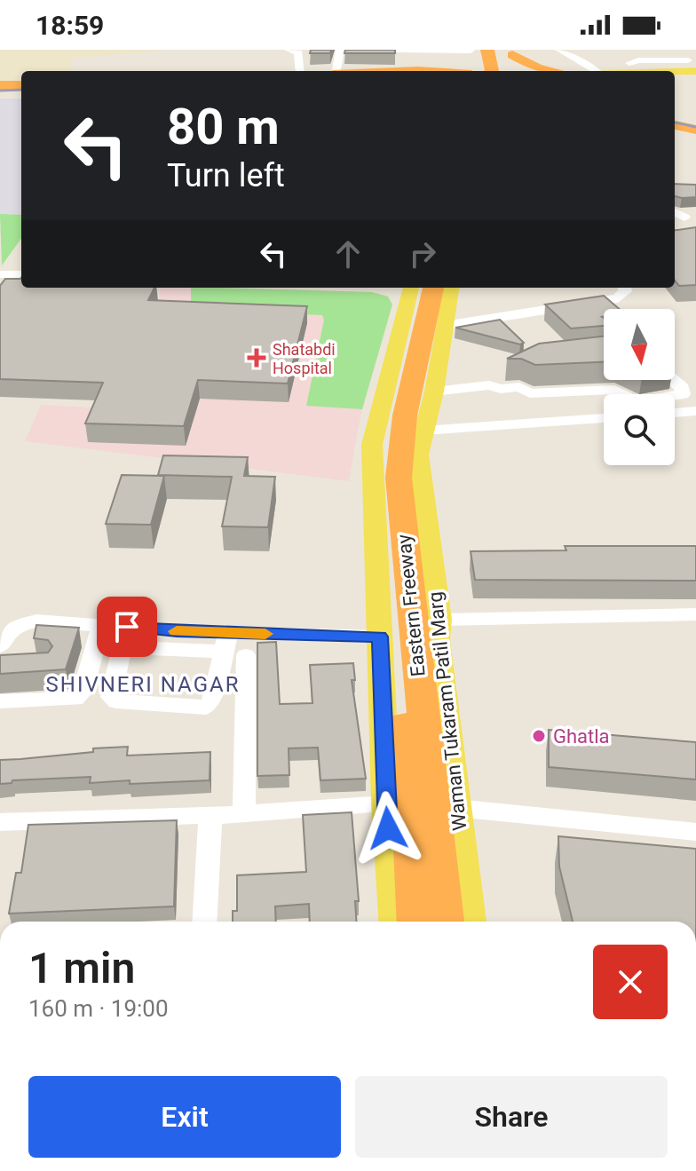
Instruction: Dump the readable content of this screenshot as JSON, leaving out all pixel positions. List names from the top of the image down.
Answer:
{
  "streets": {
    "highway": ["Eastern Freeway"],
    "main road": ["Waman Tukaram Patil Marg"]
  },
  "districts": ["SHIVNERI NAGAR"],
  "places": {
    "health": ["Shatabdi Hospital"],
    "other": ["Ghatla"]
  },
  "north": "bottom",
  "page": {
    "status": "18:59",
    "turn": ["80 m", "Turn left"],
    "heading": ["1 min", "160 m · 19:00"],
    "buttons": ["Exit", "Share"]
  }
}
